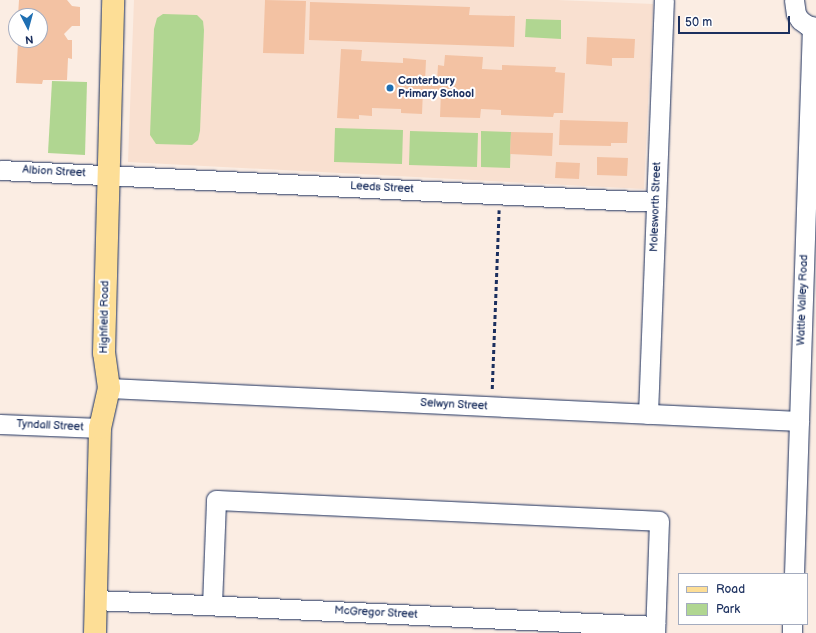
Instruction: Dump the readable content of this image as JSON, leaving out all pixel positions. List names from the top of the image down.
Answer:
{
  "streets": {
    "main road": ["Highfield Road"],
    "street": [
      "Albion Street",
      "Leeds Street",
      "Molesworth Street",
      "Wattle Valley Road",
      "Selwyn Street",
      "Tyndall Street",
      "McGregor Street"
    ]
  },
  "crossings": [
    ["Albion Street", "Leeds Street"],
    ["Albion Street", "Highfield Road"],
    ["Leeds Street", "Molesworth Street"],
    ["Leeds Street", "Highfield Road"],
    ["Molesworth Street", "Selwyn Street"],
    ["Wattle Valley Road", "Selwyn Street"],
    ["Highfield Road", "Selwyn Street"],
    ["Highfield Road", "Tyndall Street"],
    ["Highfield Road", "McGregor Street"]
  ],
  "places": ["Canterbury Primary School"],
  "legend": ["Road", "Park"],
  "scale_bar": "50 m",
  "north": "bottom"
}
